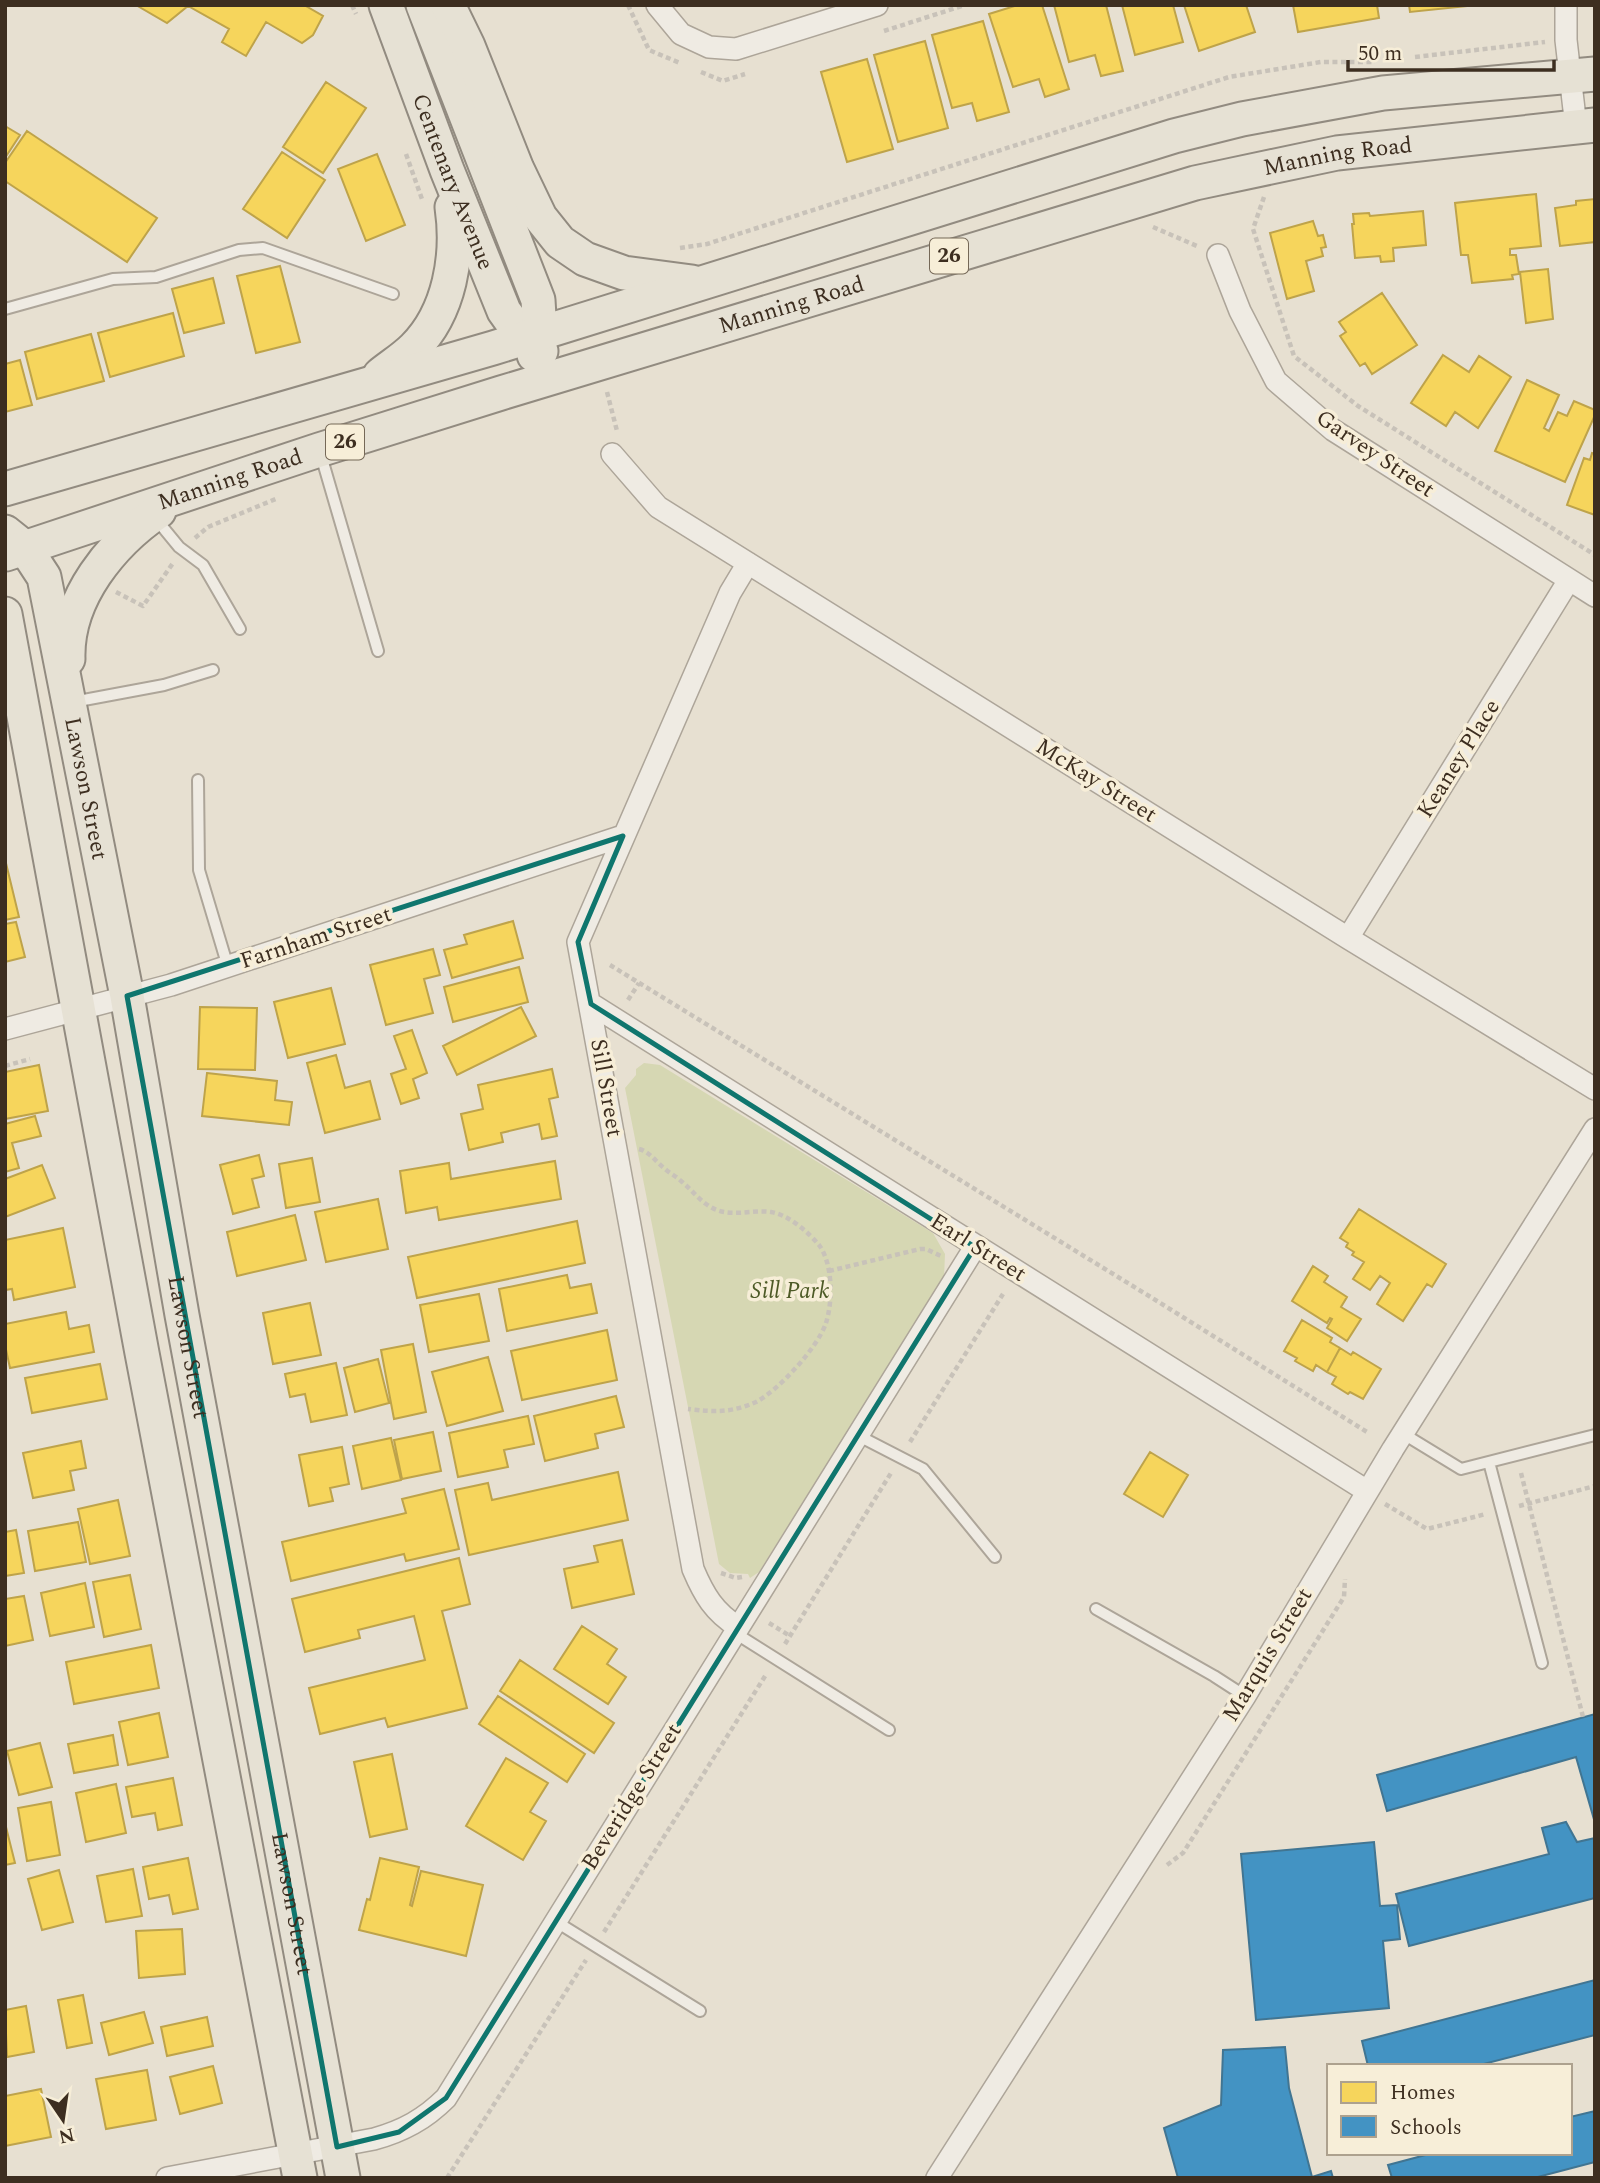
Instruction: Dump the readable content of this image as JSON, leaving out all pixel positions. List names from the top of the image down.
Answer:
{
  "streets": {
    "main road": [
      "Manning Road",
      "Centenary Avenue",
      "26",
      "Lawson Street"
    ],
    "street": [
      "Garvey Street",
      "Keaney Place",
      "McKay Street",
      "Farnham Street",
      "Sill Street",
      "Earl Street",
      "Marquis Street",
      "Beveridge Street"
    ]
  },
  "crossings": [
    ["Manning Road", "Centenary Avenue"],
    ["Manning Road", "Lawson Street"],
    ["Garvey Street", "Keaney Place"],
    ["Keaney Place", "McKay Street"],
    ["McKay Street", "Sill Street"],
    ["Lawson Street", "Farnham Street"],
    ["Lawson Street", "Beveridge Street"],
    ["Farnham Street", "Sill Street"],
    ["Sill Street", "Earl Street"],
    ["Sill Street", "Beveridge Street"],
    ["Earl Street", "Marquis Street"],
    ["Earl Street", "Beveridge Street"]
  ],
  "parks": ["Sill Park"],
  "legend": ["Homes", "Schools"],
  "scale_bar": "50 m",
  "north": "bottom"
}
